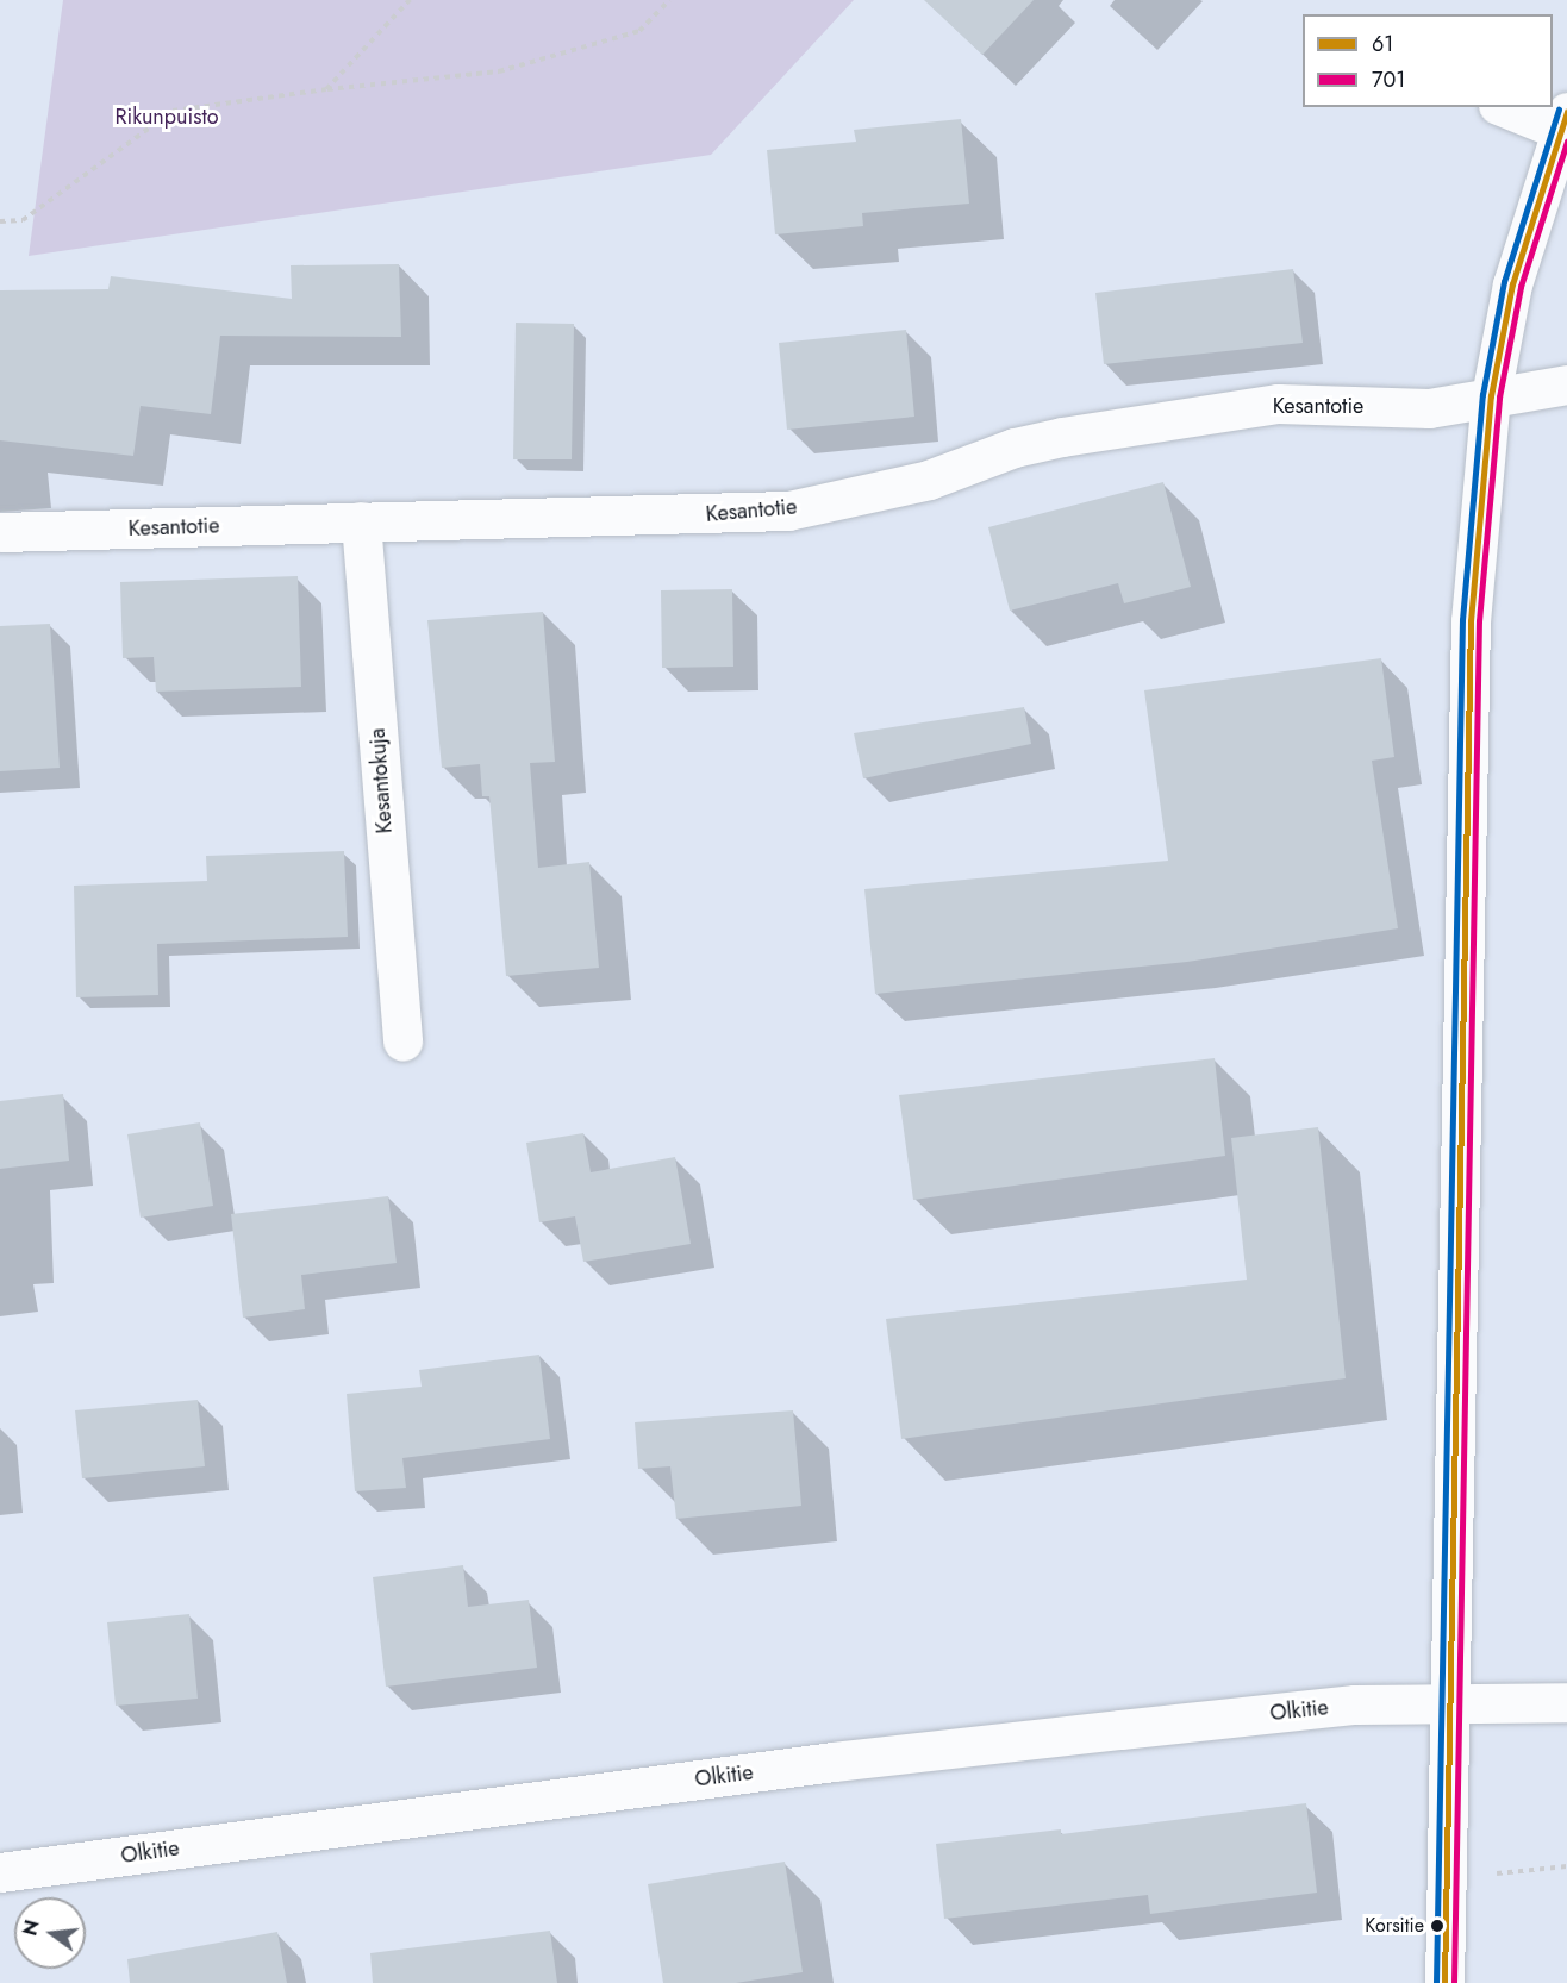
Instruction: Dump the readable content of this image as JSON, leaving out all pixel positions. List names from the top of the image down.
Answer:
{
  "streets": {
    "street": ["Kesantotie", "Kesantokuja", "Olkitie"]
  },
  "crossings": [
    ["Kesantotie", "Kesantokuja"]
  ],
  "parks": ["Rikunpuisto"],
  "places": ["Korsitie"],
  "lines": ["transit line 61", "transit line 701"],
  "legend": ["61", "701"],
  "north": "left"
}
